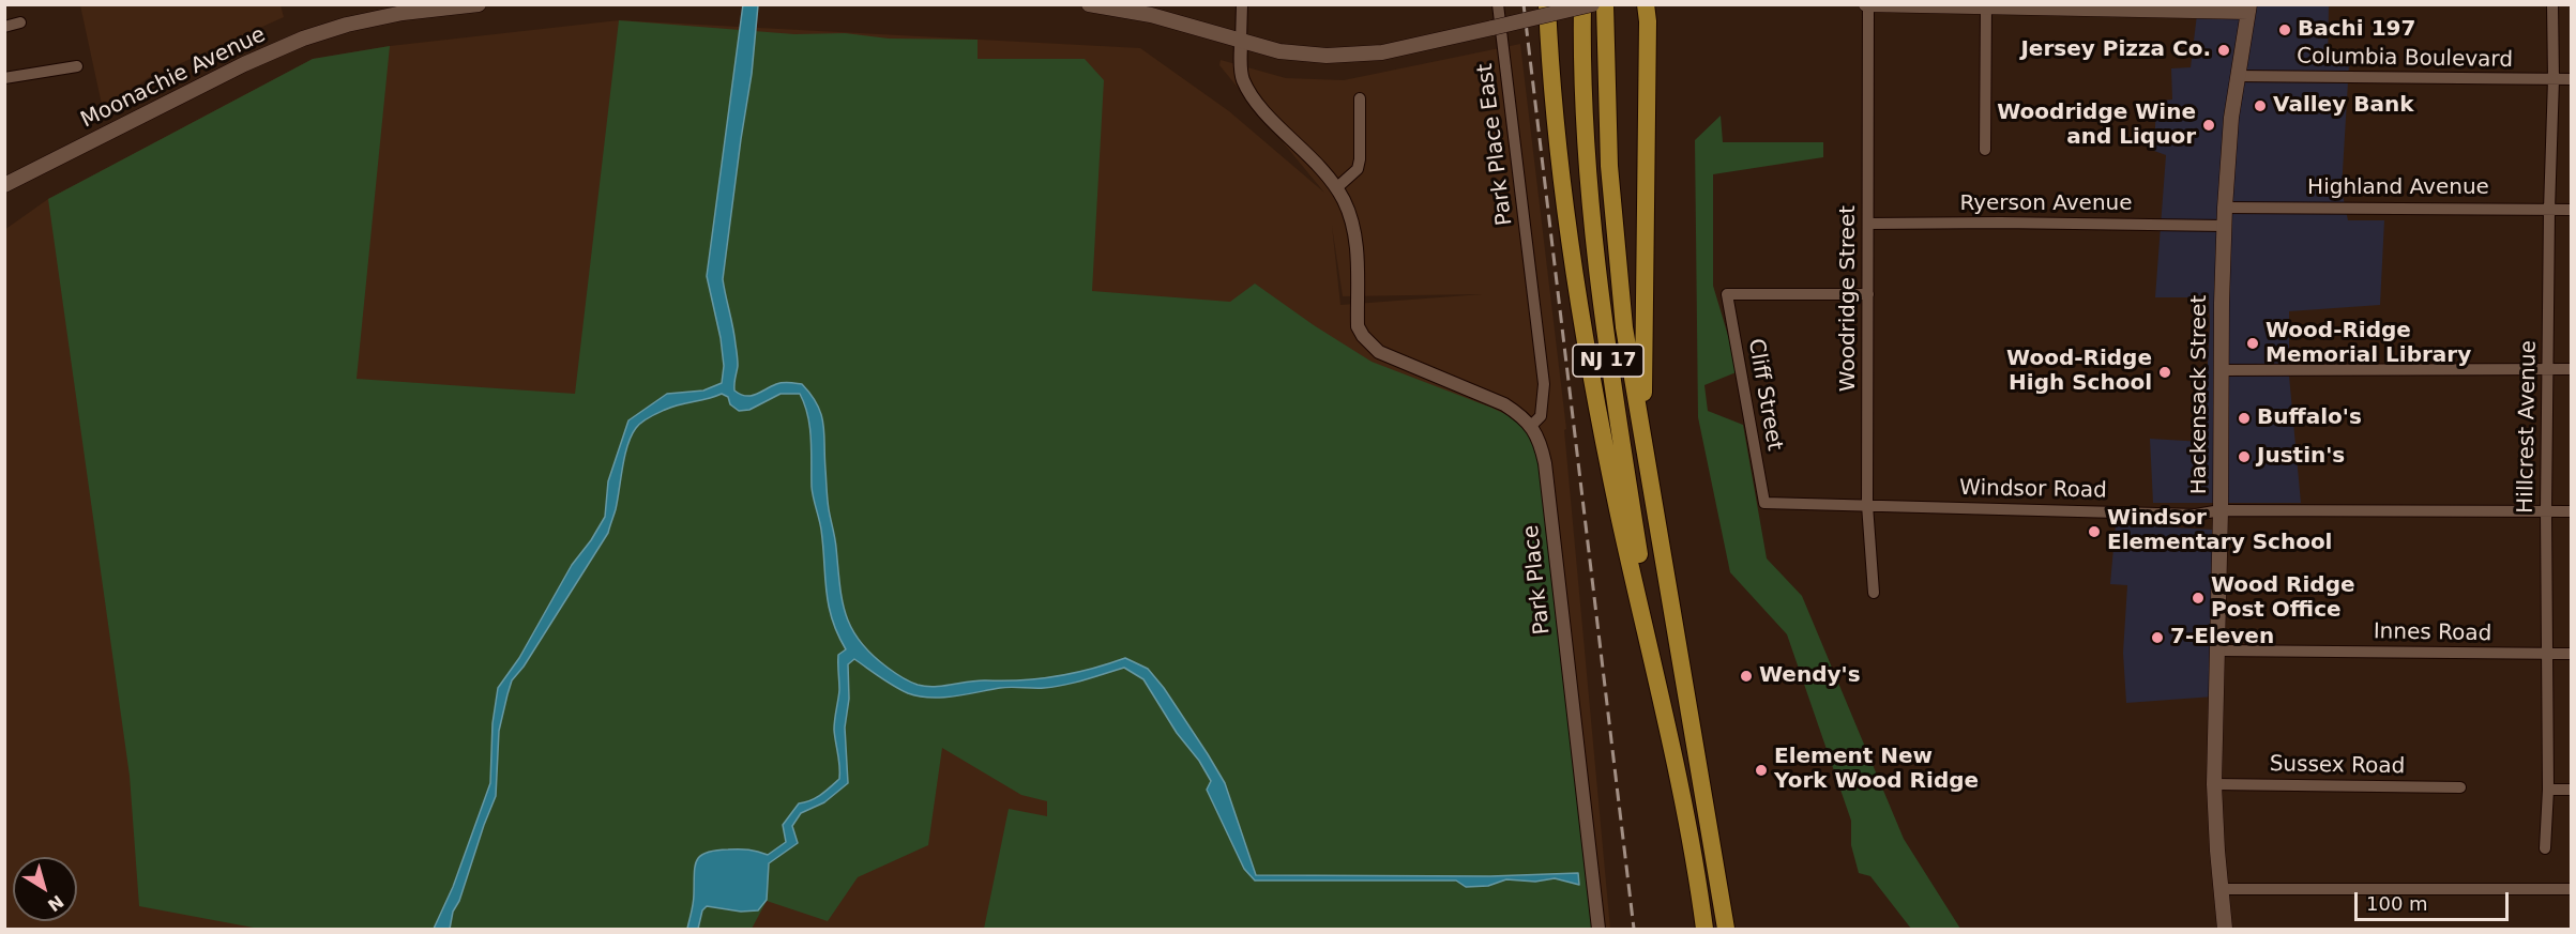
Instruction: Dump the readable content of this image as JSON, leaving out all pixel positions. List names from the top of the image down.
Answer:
{
  "streets": {
    "highway": ["NJ 17"],
    "main road": ["Moonachie Avenue", "Hackensack Street"],
    "street": [
      "Columbia Boulevard",
      "Park Place East",
      "Highland Avenue",
      "Ryerson Avenue",
      "Woodridge Street",
      "Cliff Street",
      "Hillcrest Avenue",
      "Windsor Road",
      "Park Place",
      "Innes Road",
      "Sussex Road"
    ]
  },
  "crossings": [
    ["Columbia Boulevard", "Hackensack Street"],
    ["Columbia Boulevard", "Hillcrest Avenue"],
    ["Park Place East", "Park Place"],
    ["Highland Avenue", "Hackensack Street"],
    ["Highland Avenue", "Hillcrest Avenue"],
    ["Ryerson Avenue", "Woodridge Street"],
    ["Ryerson Avenue", "Hackensack Street"],
    ["Woodridge Street", "Cliff Street"],
    ["Woodridge Street", "Windsor Road"],
    ["Cliff Street", "Windsor Road"],
    ["Hackensack Street", "Windsor Road"],
    ["Hackensack Street", "Innes Road"],
    ["Hackensack Street", "Sussex Road"],
    ["Hillcrest Avenue", "Windsor Road"],
    ["Hillcrest Avenue", "Innes Road"]
  ],
  "places": [
    "Bachi 197",
    "Jersey Pizza Co.",
    "Valley Bank",
    "Woodridge Wine and Liquor",
    "Wood-Ridge Memorial Library",
    "Wood-Ridge High School",
    "Buffalo's",
    "Justin's",
    "Windsor Elementary School",
    "Wood Ridge Post Office",
    "7-Eleven",
    "Wendy's",
    "Element New York Wood Ridge"
  ],
  "scale_bar": "100 m",
  "north": "bottom right"
}
